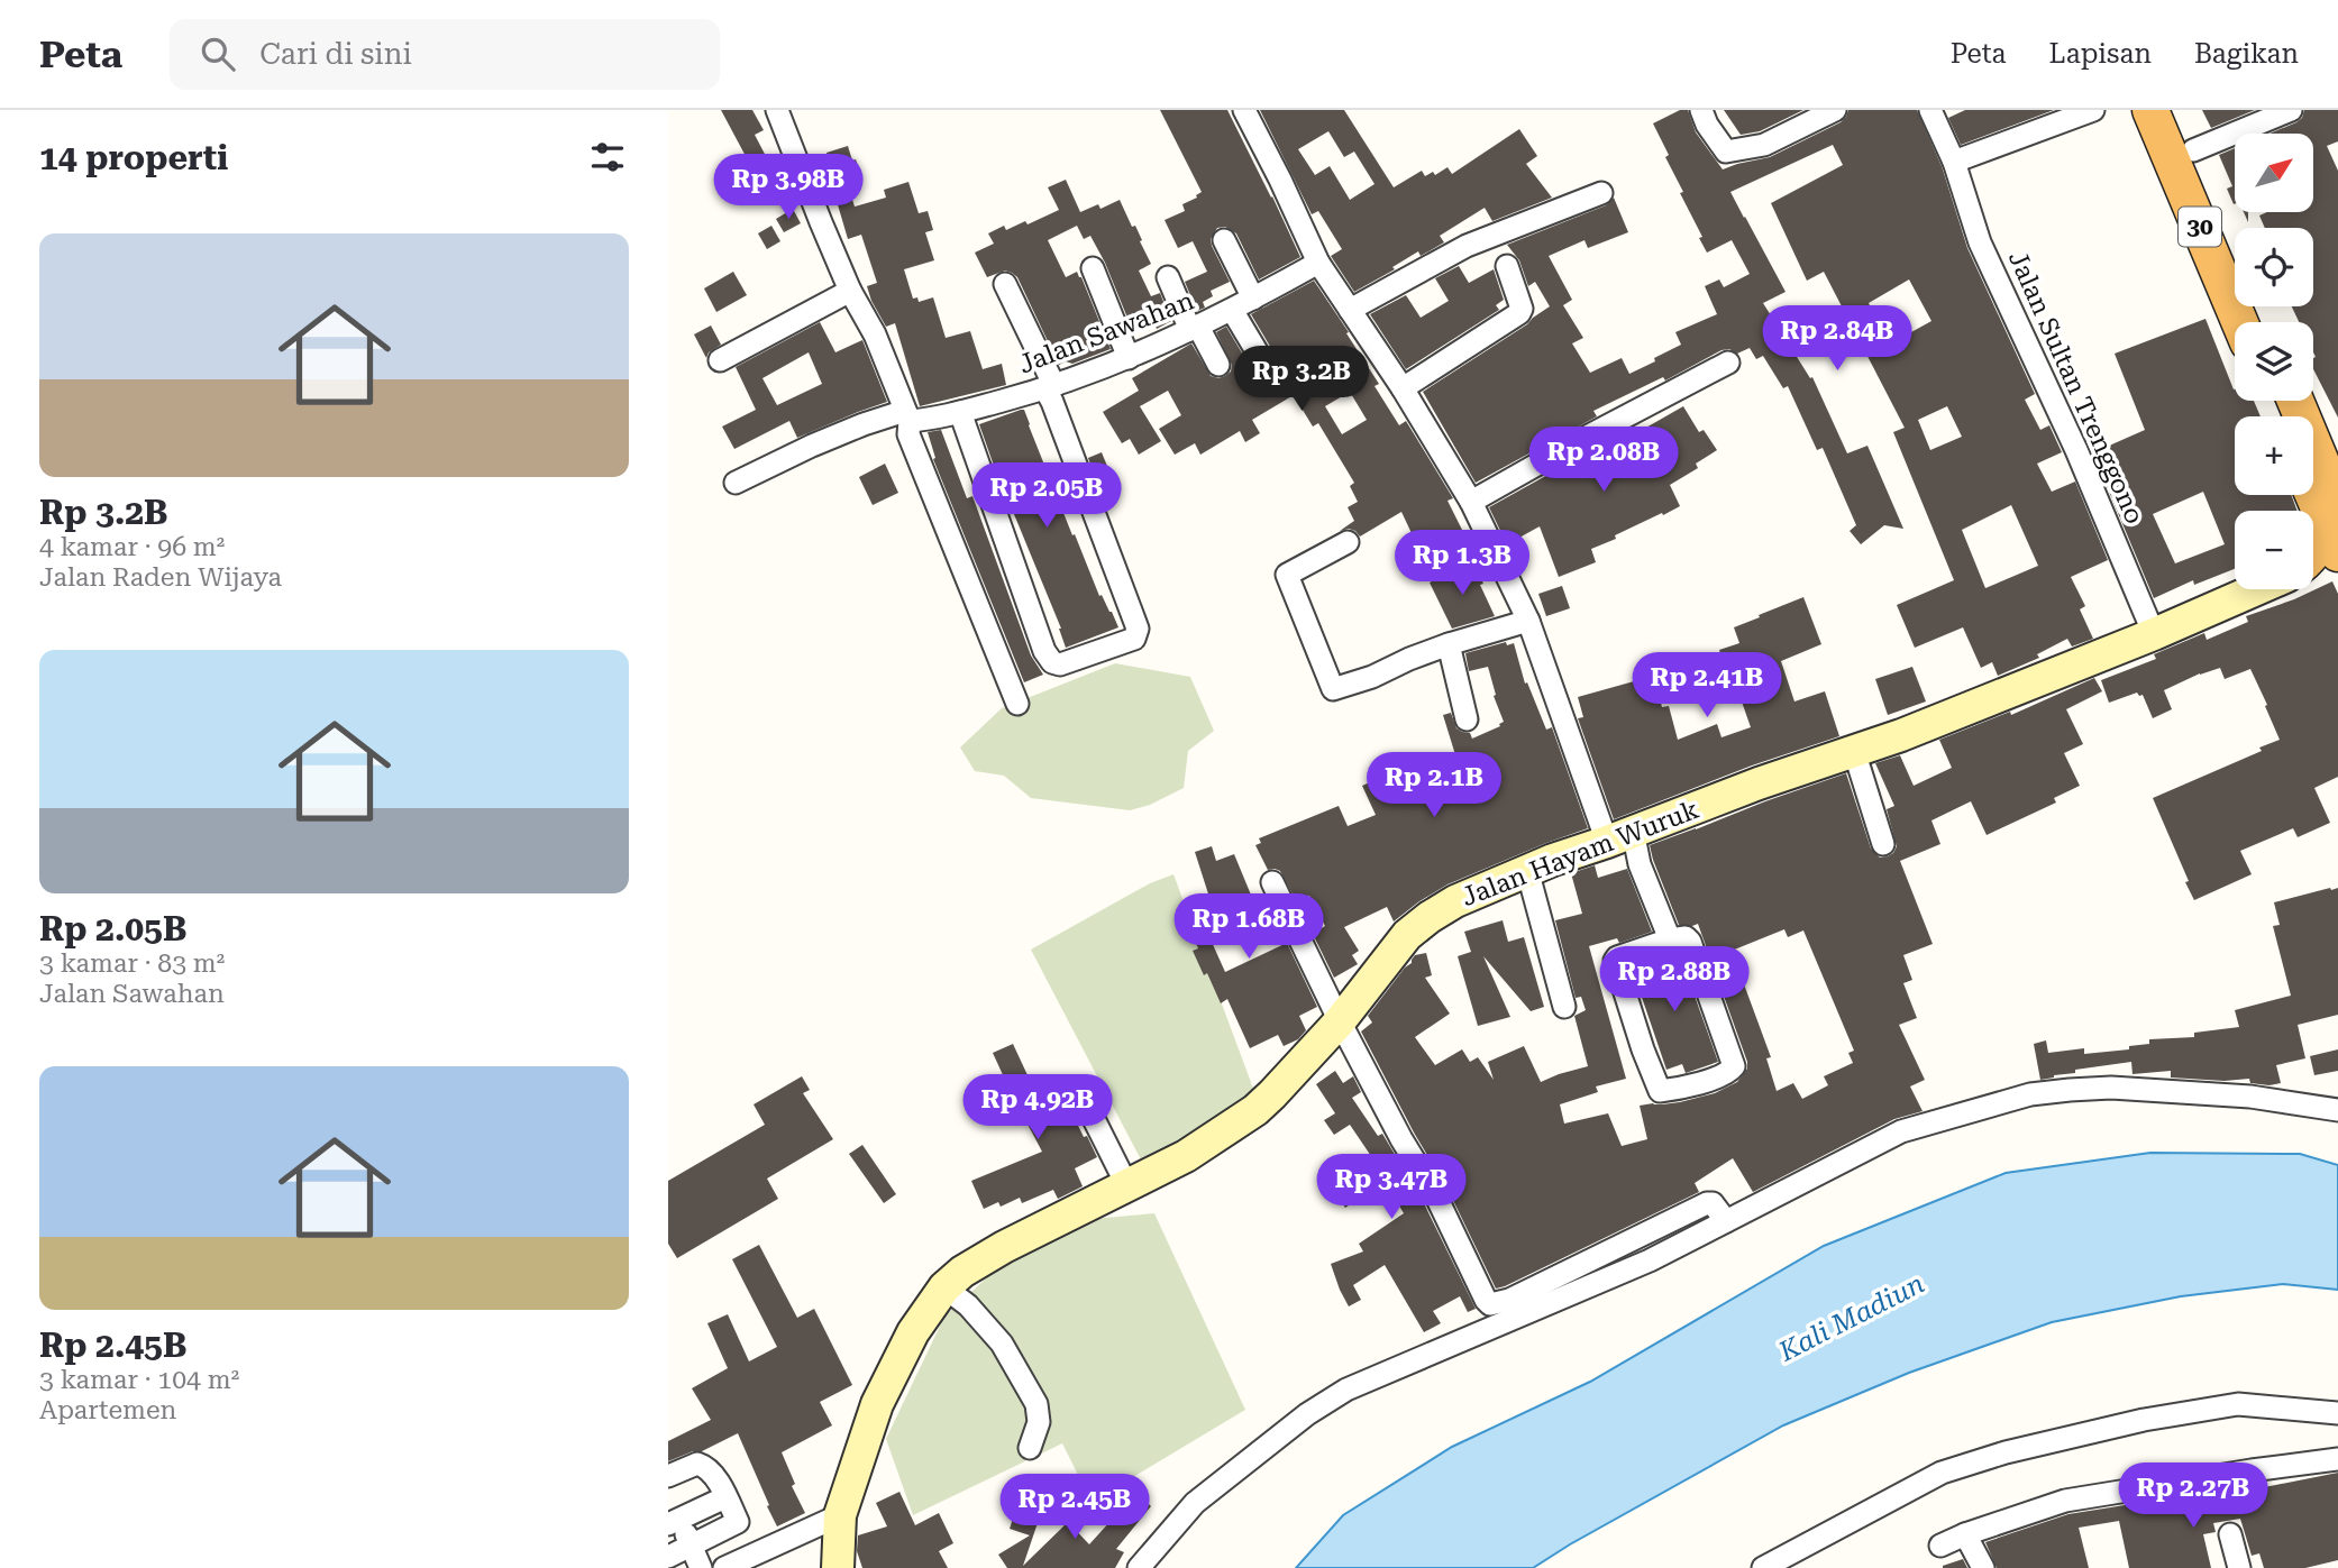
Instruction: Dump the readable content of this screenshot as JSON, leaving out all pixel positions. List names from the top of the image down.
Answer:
{
  "streets": {
    "highway": ["30"],
    "main road": ["Jalan Hayam Wuruk"],
    "street": ["Jalan Sawahan", "Jalan Sultan Trenggono"]
  },
  "crossings": [
    ["Jalan Sultan Trenggono", "Jalan Hayam Wuruk"]
  ],
  "water": ["Kali Madiun"],
  "north": "top right",
  "page": {
    "header": "Peta",
    "search": "Cari di sini",
    "nav": ["Peta", "Lapisan", "Bagikan"],
    "heading": "14 properti",
    "map_buttons": ["+", "−"],
    "price": [
      "Rp 3.98B",
      "Rp 2.84B",
      "Rp 3.2B",
      "Rp 2.08B",
      "Rp 2.05B",
      "Rp 1.3B",
      "Rp 2.41B",
      "Rp 2.1B",
      "Rp 1.68B",
      "Rp 2.88B",
      "Rp 4.92B",
      "Rp 3.47B",
      "Rp 2.27B",
      "Rp 2.45B"
    ],
    "list": [
      {
        "name": "Rp 3.2B",
        "note": "4 kamar · 96 m² · Jalan Raden Wijaya"
      },
      {
        "name": "Rp 2.05B",
        "note": "3 kamar · 83 m² · Jalan Sawahan"
      },
      {
        "name": "Rp 2.45B",
        "note": "3 kamar · 104 m² · Apartemen"
      }
    ]
  }
}
